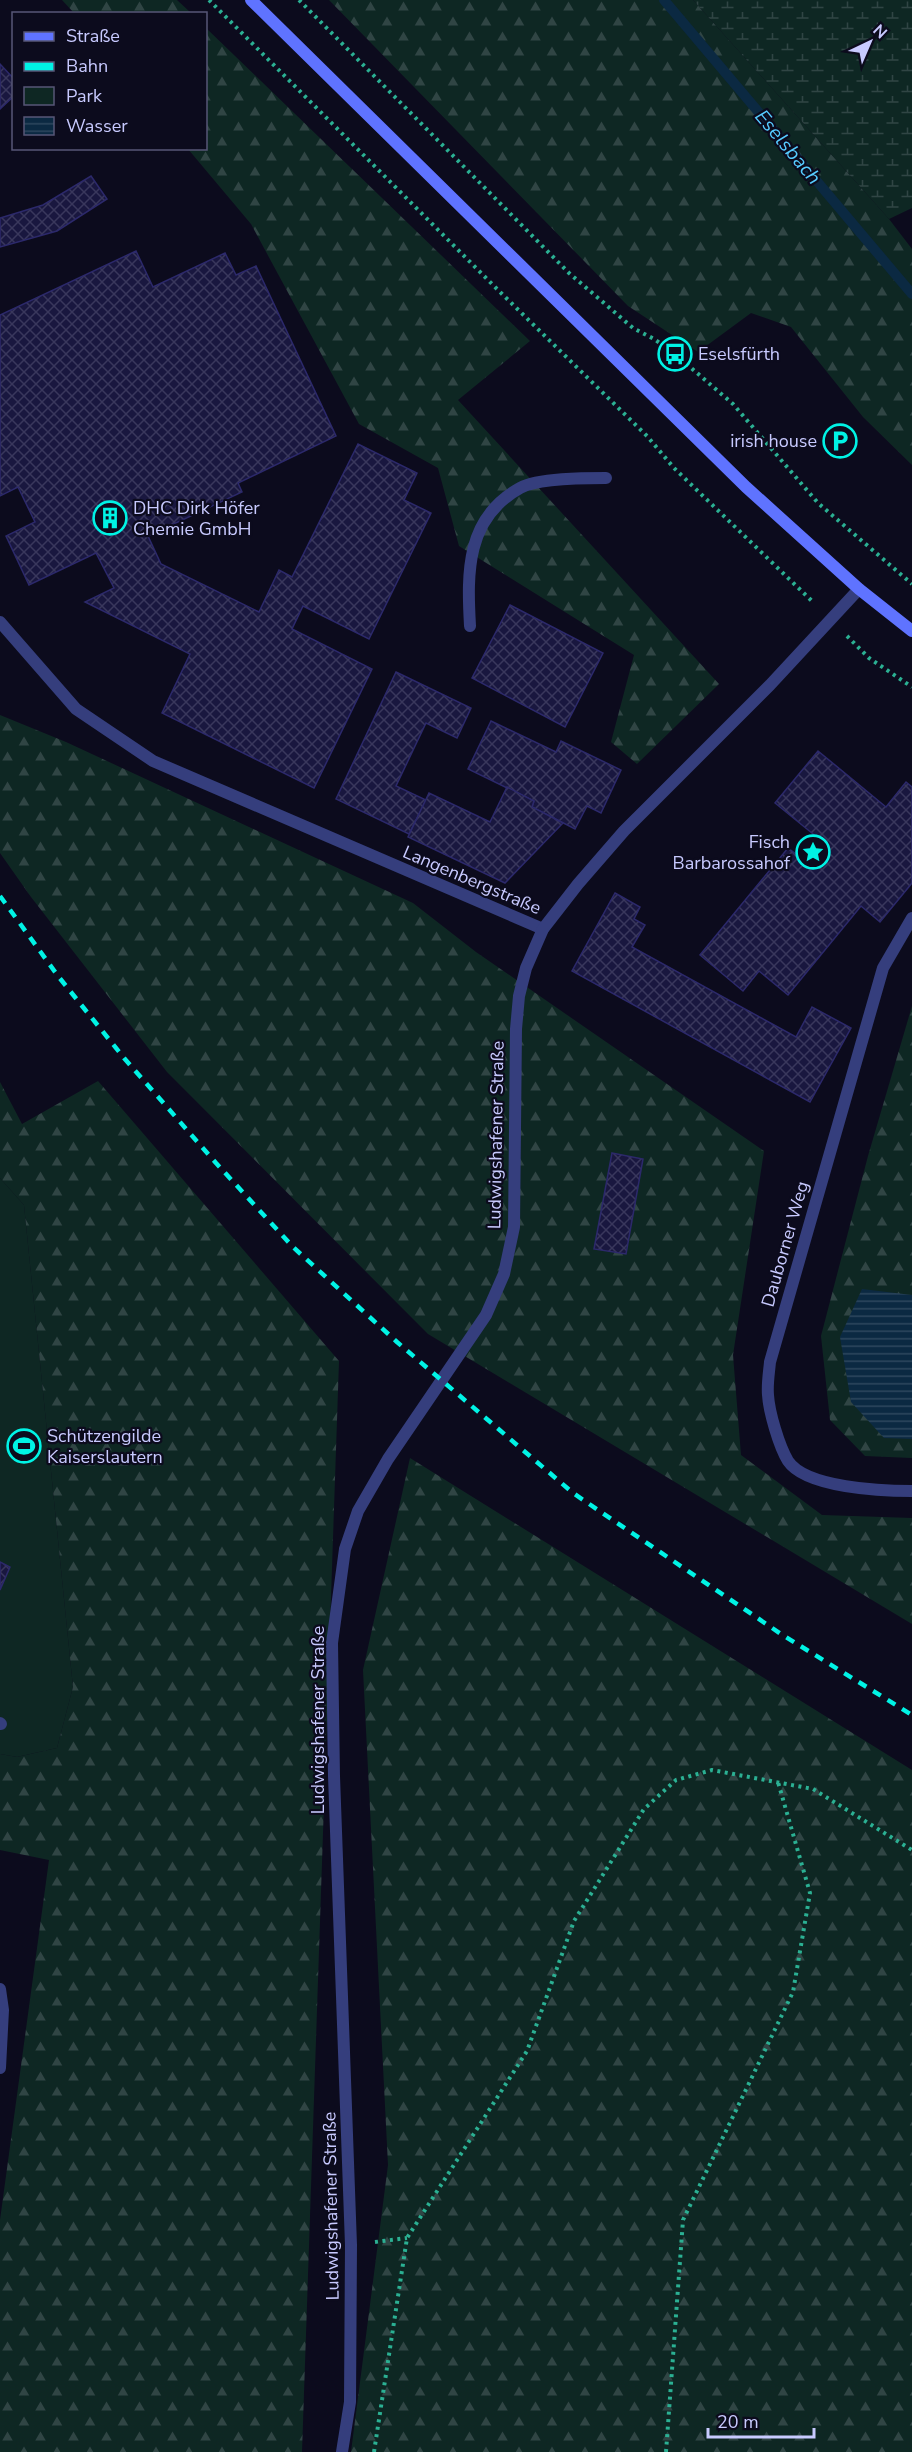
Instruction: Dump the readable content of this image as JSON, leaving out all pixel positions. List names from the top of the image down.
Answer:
{
  "streets": {
    "street": ["Langenbergstraße", "Ludwigshafener Straße", "Dauborner Weg"]
  },
  "crossings": [
    ["Langenbergstraße", "Ludwigshafener Straße"]
  ],
  "water": ["Eselsbach"],
  "places": {
    "bus stop": ["Eselsfürth"],
    "parking": ["irish house"],
    "building": ["DHC Dirk Höfer Chemie GmbH"],
    "place": ["Fisch Barbarossahof"],
    "sports": ["Schützengilde Kaiserslautern"]
  },
  "legend": [
    "Straße",
    "Bahn",
    "Park",
    "Wasser"
  ],
  "scale_bar": "20 m",
  "north": "top right"
}
